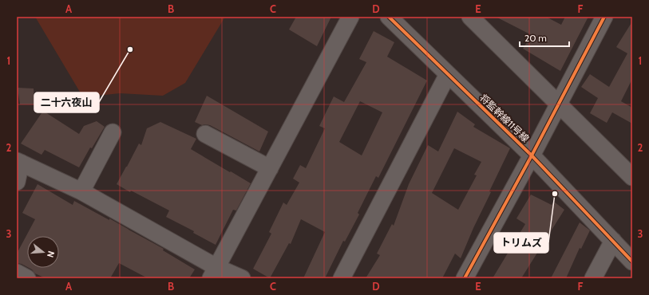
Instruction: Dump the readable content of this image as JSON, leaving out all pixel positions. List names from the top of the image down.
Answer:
{
  "streets": {
    "street": ["将監幹線11号線"]
  },
  "places": ["二十六夜山", "トリムズ"],
  "scale_bar": "20 m",
  "north": "right",
  "grid": {
    "columns": [
      "A",
      "B",
      "C",
      "D",
      "E",
      "F"
    ],
    "rows": ["1", "2", "3"]
  }
}
